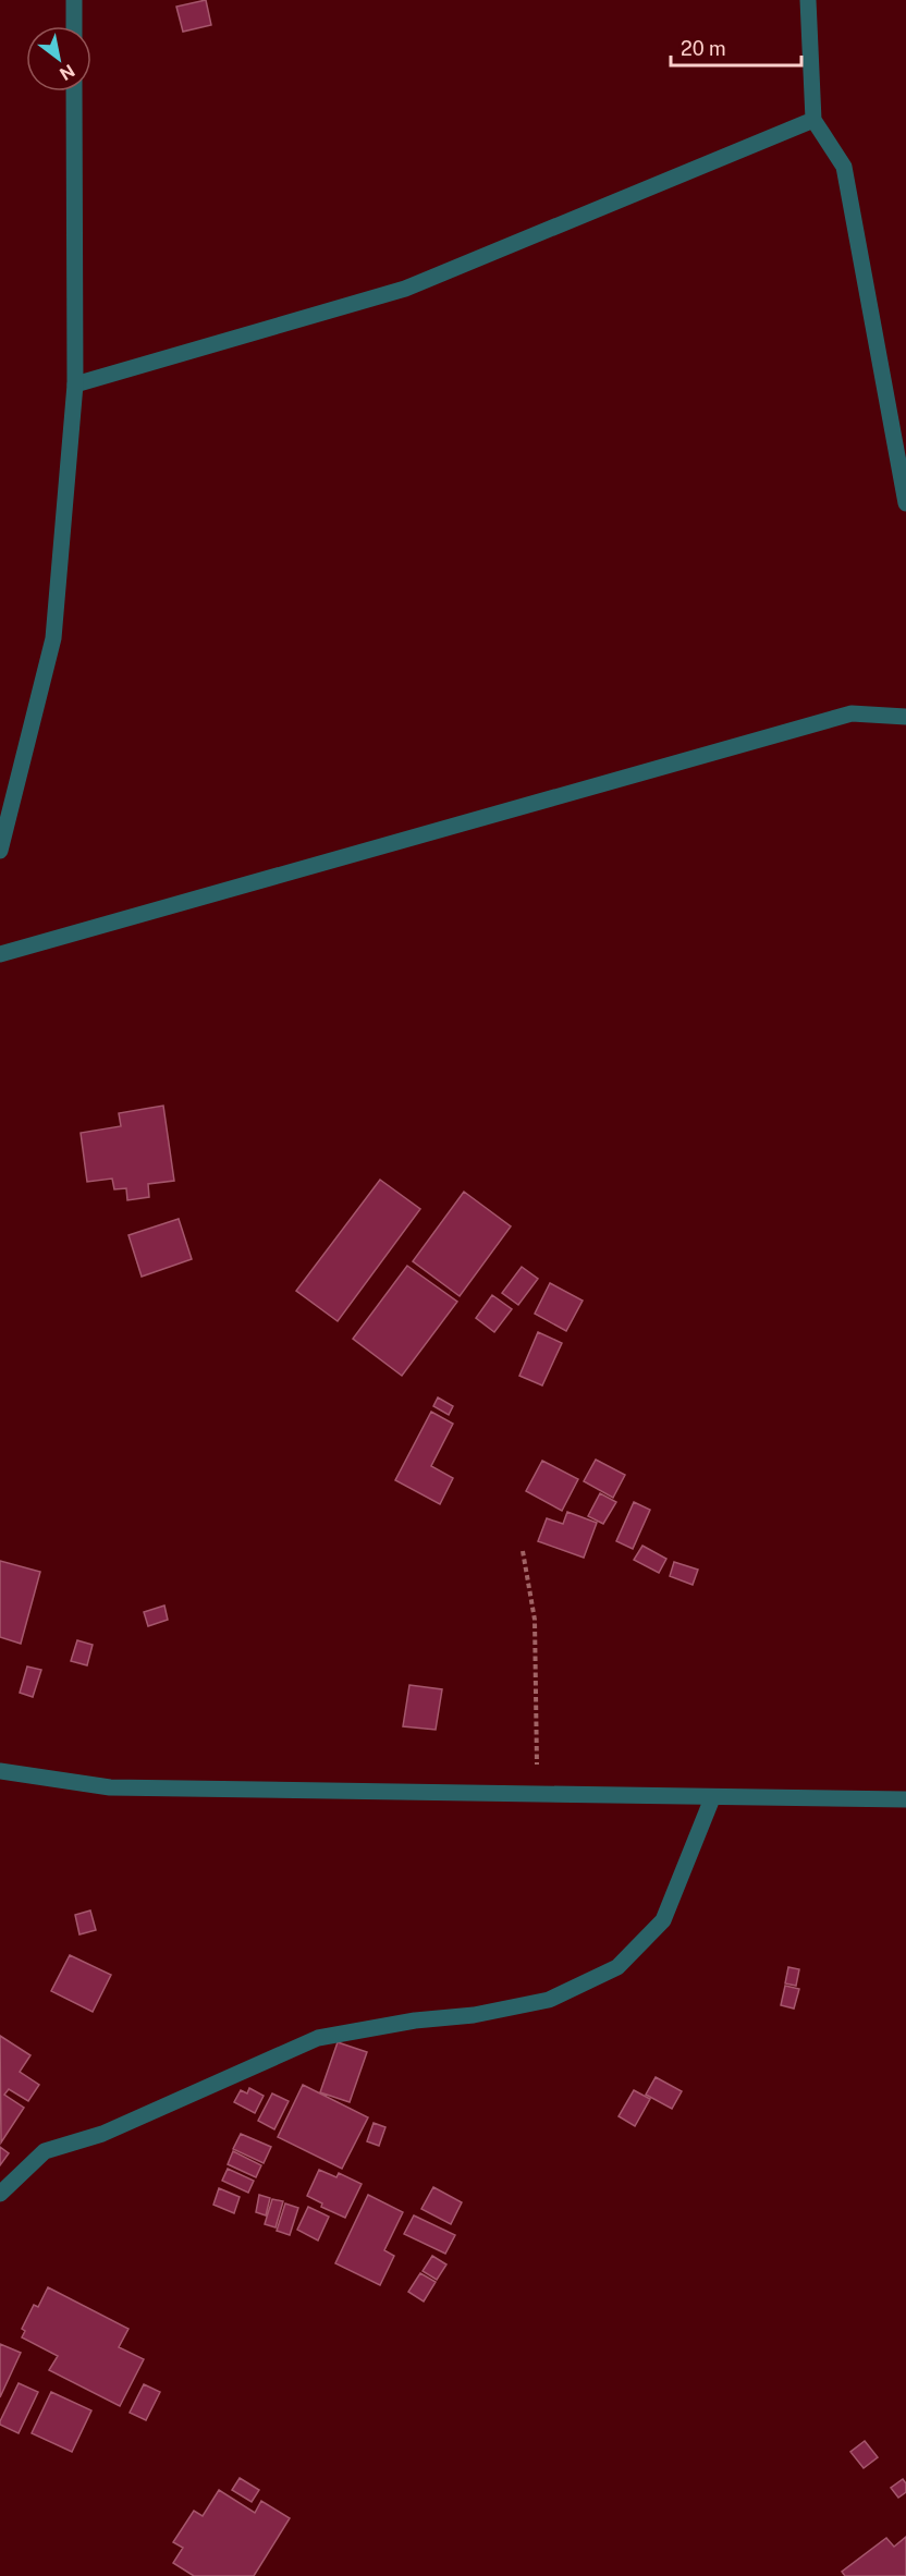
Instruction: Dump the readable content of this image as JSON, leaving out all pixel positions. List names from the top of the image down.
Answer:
{
  "scale_bar": "20 m",
  "north": "bottom right"
}
